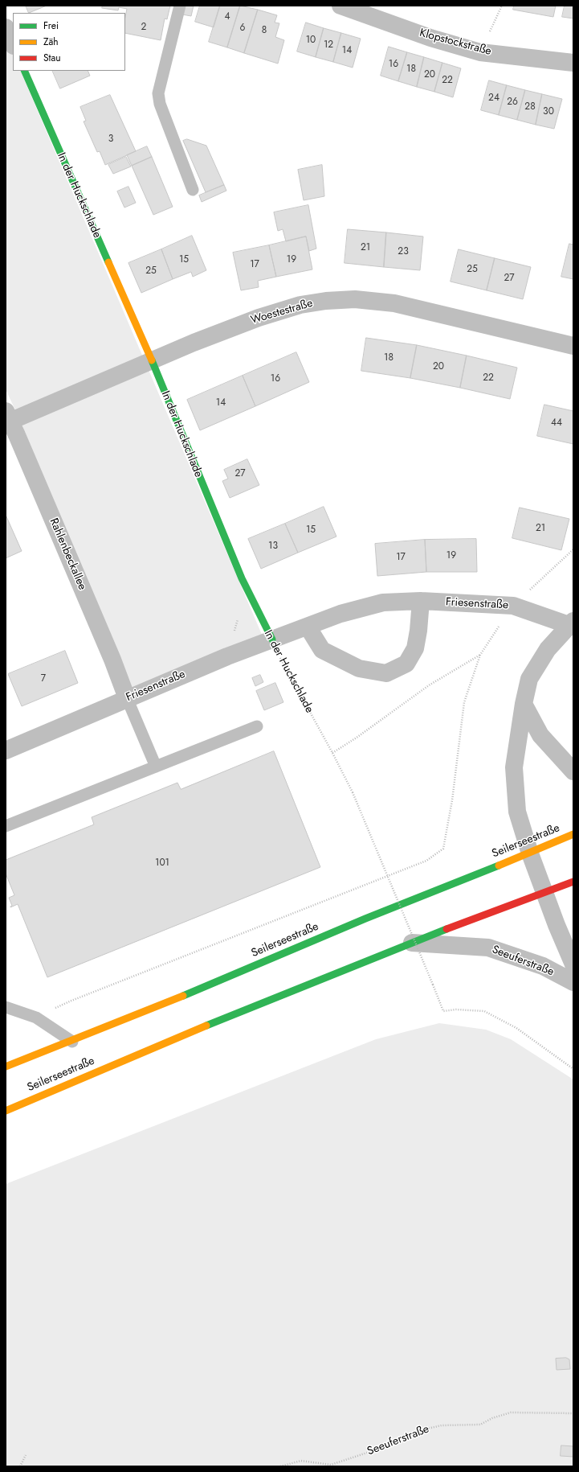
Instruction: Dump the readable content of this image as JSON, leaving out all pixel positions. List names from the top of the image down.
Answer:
{
  "streets": {
    "main road": ["In der Huckschlade", "Seilerseestraße"],
    "street": [
      "Klopstockstraße",
      "Woestestraße",
      "Rahlenbeckallee",
      "Friesenstraße",
      "Seeuferstraße"
    ]
  },
  "crossings": [
    ["In der Huckschlade", "Woestestraße"],
    ["In der Huckschlade", "Friesenstraße"],
    ["Woestestraße", "Rahlenbeckallee"],
    ["Rahlenbeckallee", "Friesenstraße"],
    ["Seilerseestraße", "Seeuferstraße"]
  ],
  "house_numbers": [
    "4",
    "2",
    "6",
    "8",
    "10",
    "12",
    "14",
    "16",
    "18",
    "20",
    "22",
    "24",
    "26",
    "28",
    "30",
    "3",
    "21",
    "23",
    "15",
    "19",
    "17",
    "25",
    "25",
    "27",
    "18",
    "20",
    "22",
    "16",
    "14",
    "44",
    "27",
    "21",
    "15",
    "13",
    "19",
    "17",
    "7",
    "101"
  ],
  "legend": ["Frei", "Zäh", "Stau"]
}
